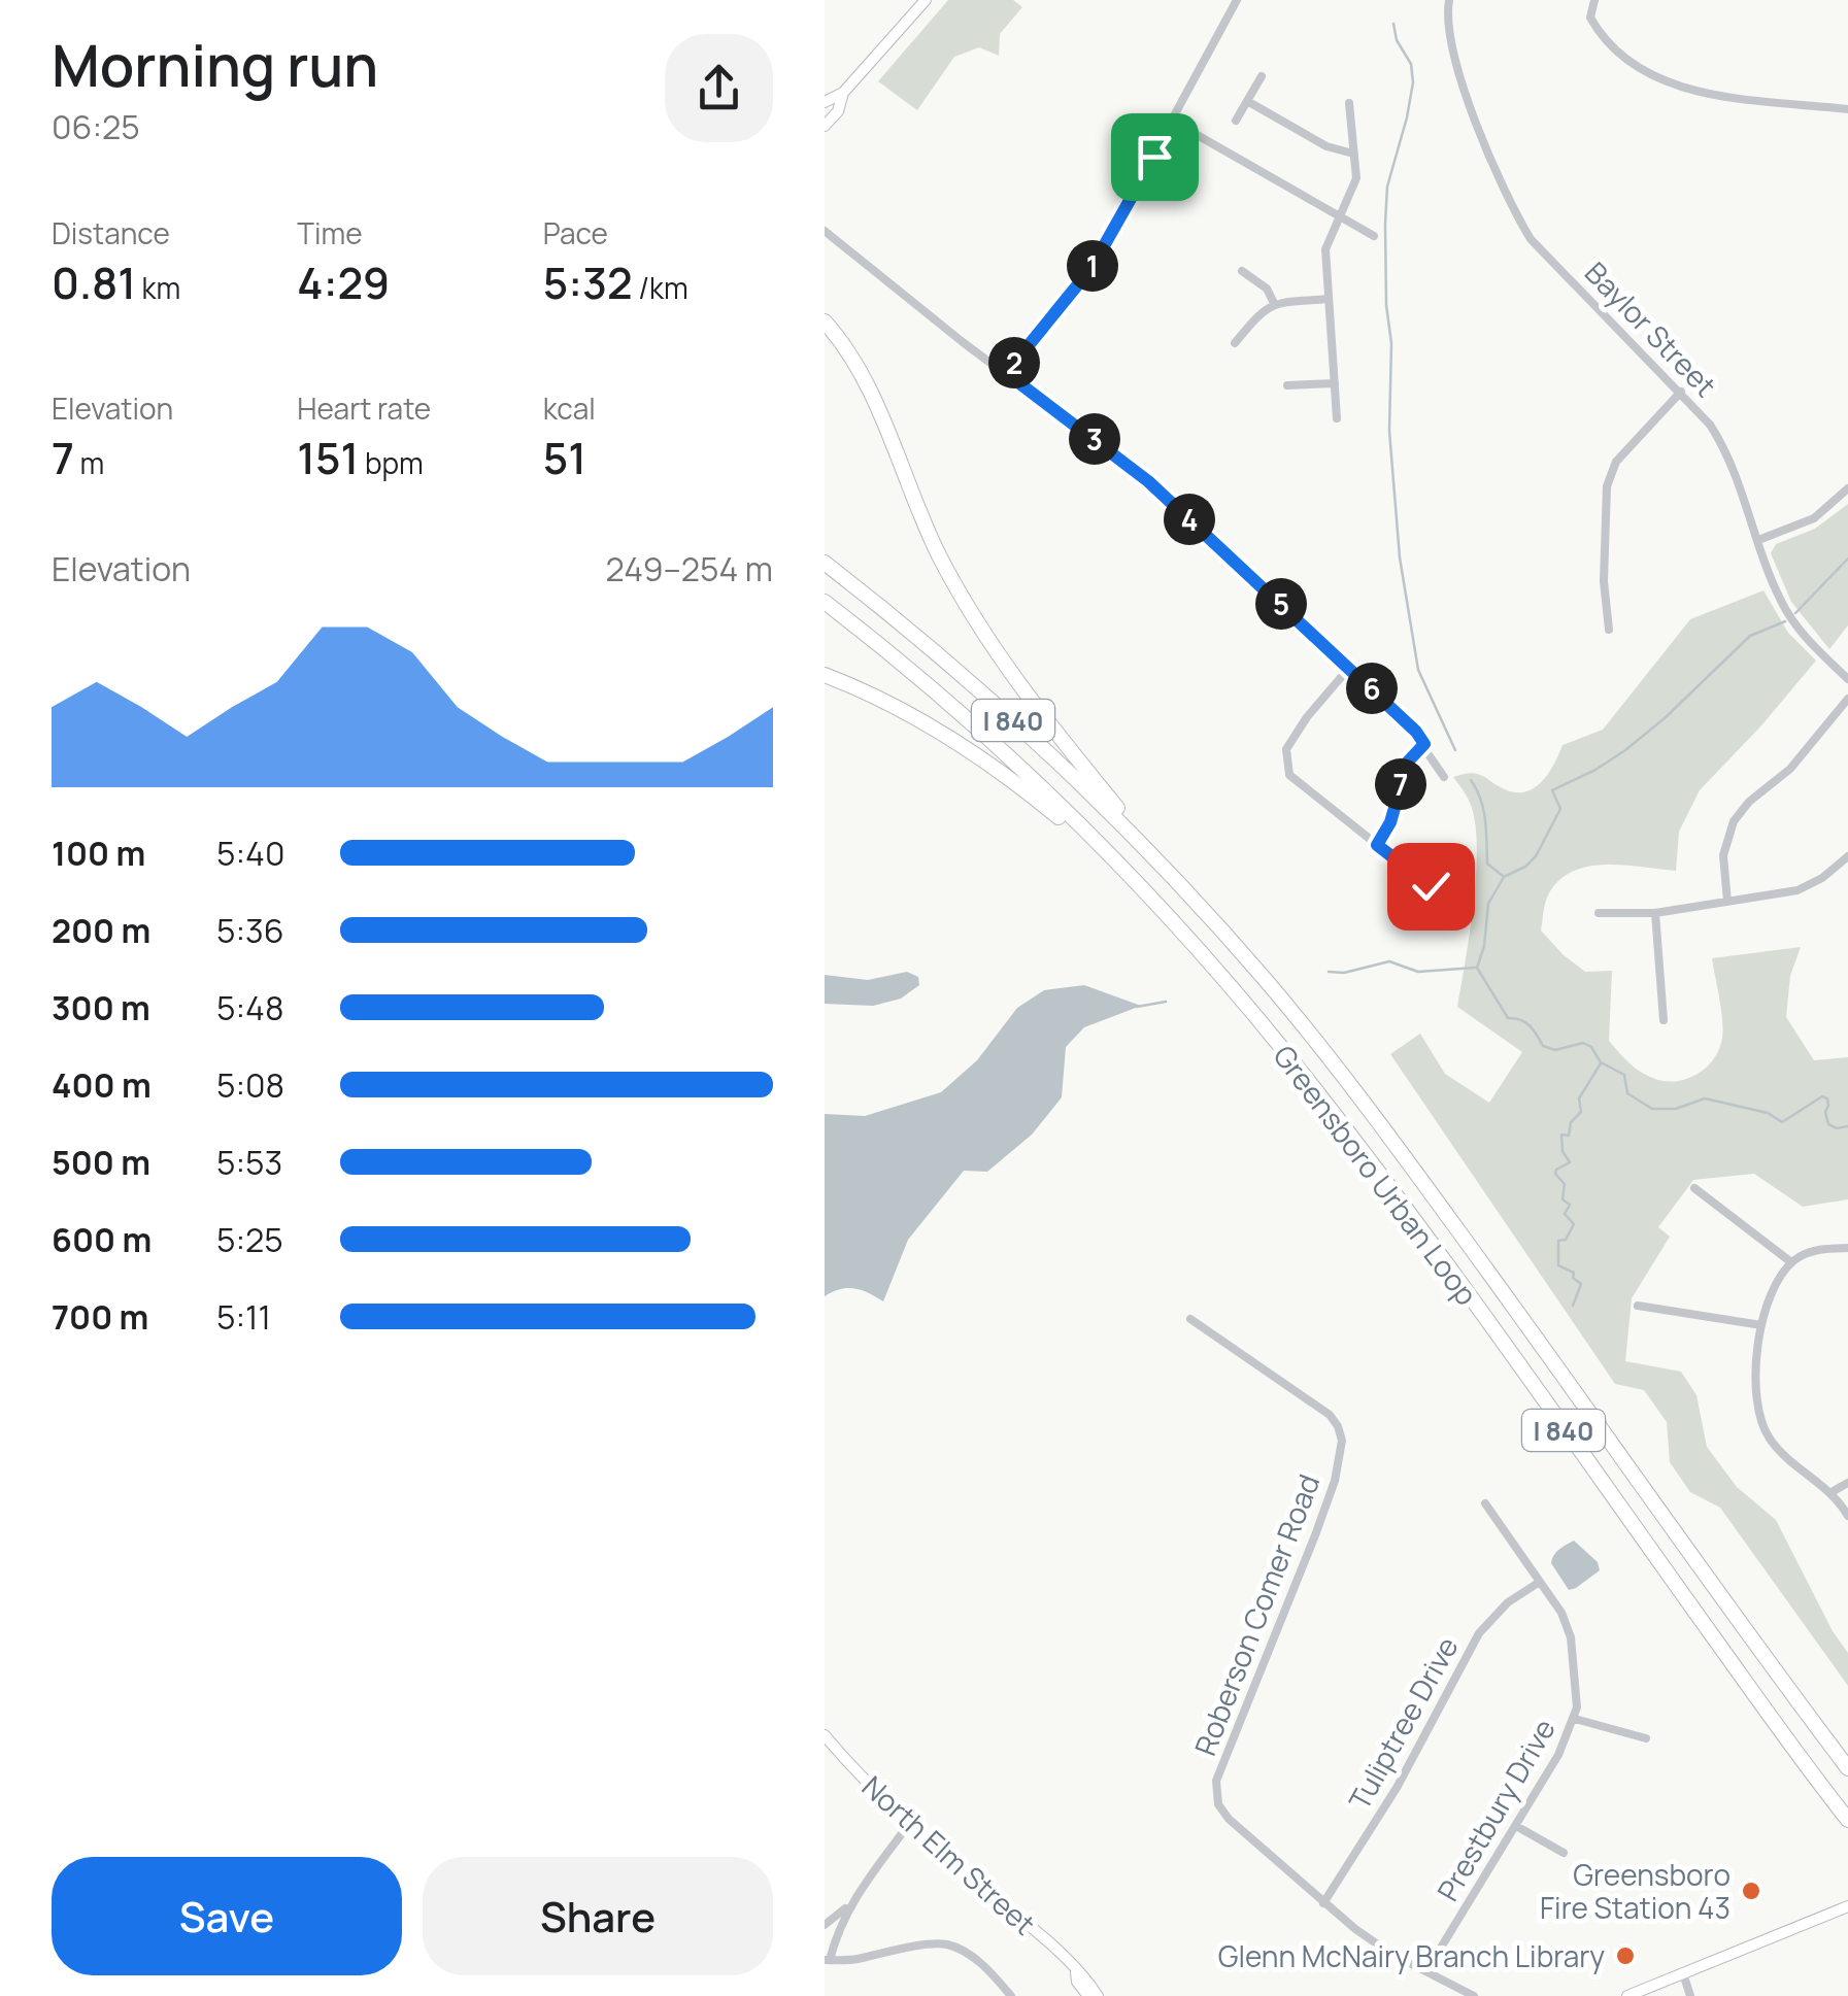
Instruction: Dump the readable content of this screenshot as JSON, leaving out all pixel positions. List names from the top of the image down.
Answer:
{
  "streets": {
    "highway": ["I 840", "Greensboro Urban Loop"],
    "main road": ["North Elm Street"],
    "street": [
      "Baylor Street",
      "Roberson Comer Road",
      "Tuliptree Drive",
      "Prestbury Drive"
    ]
  },
  "crossings": [
    ["Roberson Comer Road", "Tuliptree Drive"],
    ["Roberson Comer Road", "Prestbury Drive"],
    ["Tuliptree Drive", "Prestbury Drive"]
  ],
  "places": ["Greensboro Fire Station 43", "Glenn McNairy Branch Library"],
  "page": {
    "heading": ["Morning run", "06:25"],
    "stats": [
      ["Distance", "0.81 km"],
      ["Time", "4:29"],
      ["Pace", "5:32 /km"],
      ["Elevation", "7 m"],
      ["Heart rate", "151 bpm"],
      ["kcal", "51"]
    ],
    "pins": [
      "1",
      "2",
      "3",
      "4",
      "5",
      "6",
      "7"
    ],
    "chart": ["Elevation", "249–254 m"],
    "list": [
      {
        "name": "100 m",
        "note": "5:40"
      },
      {
        "name": "200 m",
        "note": "5:36"
      },
      {
        "name": "300 m",
        "note": "5:48"
      },
      {
        "name": "400 m",
        "note": "5:08"
      },
      {
        "name": "500 m",
        "note": "5:53"
      },
      {
        "name": "600 m",
        "note": "5:25"
      },
      {
        "name": "700 m",
        "note": "5:11"
      }
    ],
    "buttons": ["Save", "Share"]
  }
}
